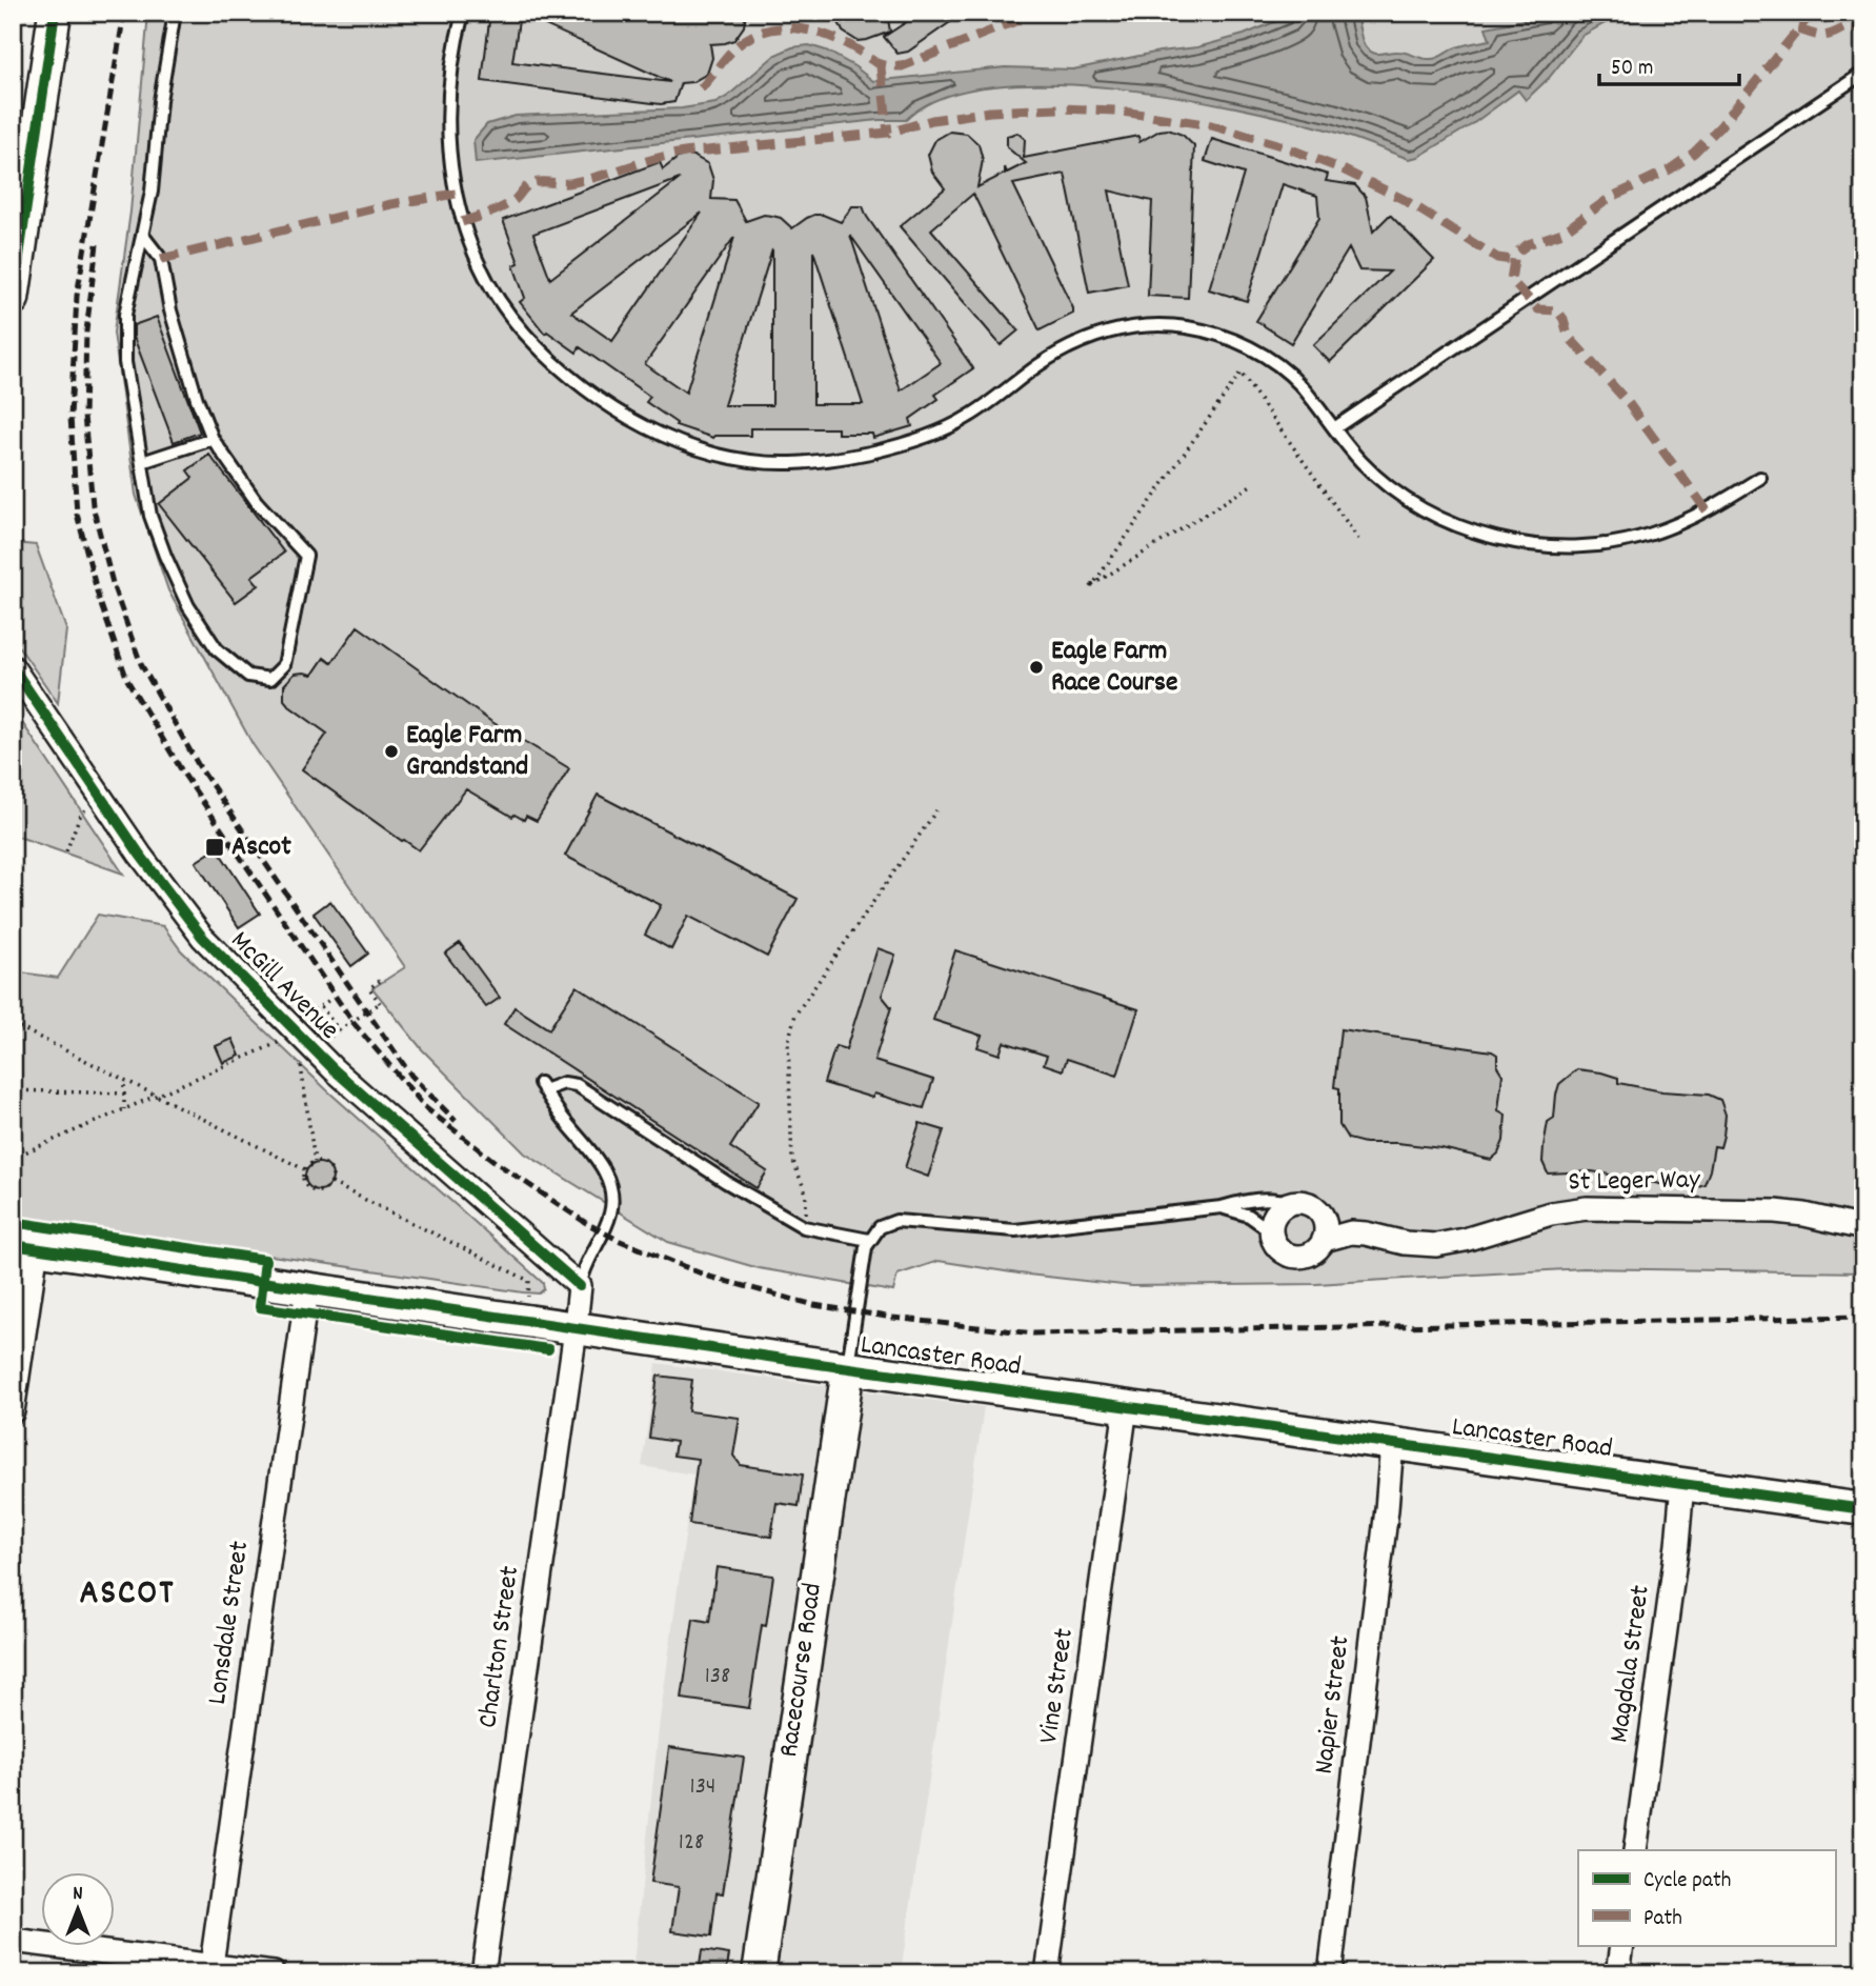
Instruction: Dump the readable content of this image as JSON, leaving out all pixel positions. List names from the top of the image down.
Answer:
{
  "streets": {
    "main road": ["Lancaster Road", "Racecourse Road"],
    "street": [
      "McGill Avenue",
      "St Leger Way",
      "Lonsdale Street",
      "Charlton Street",
      "Magdala Street",
      "Vine Street",
      "Napier Street"
    ]
  },
  "crossings": [
    ["Lancaster Road", "Lonsdale Street"],
    ["Lancaster Road", "Charlton Street"],
    ["Lancaster Road", "Magdala Street"],
    ["Lancaster Road", "Racecourse Road"],
    ["Lancaster Road", "Vine Street"],
    ["Lancaster Road", "Napier Street"]
  ],
  "districts": ["ASCOT"],
  "places": {
    "other": ["Eagle Farm Race Course", "Eagle Farm Grandstand"],
    "transit": ["Ascot"]
  },
  "house_numbers": ["138", "134", "128"],
  "legend": ["Cycle path", "Path"],
  "scale_bar": "50 m",
  "north": "top"
}
